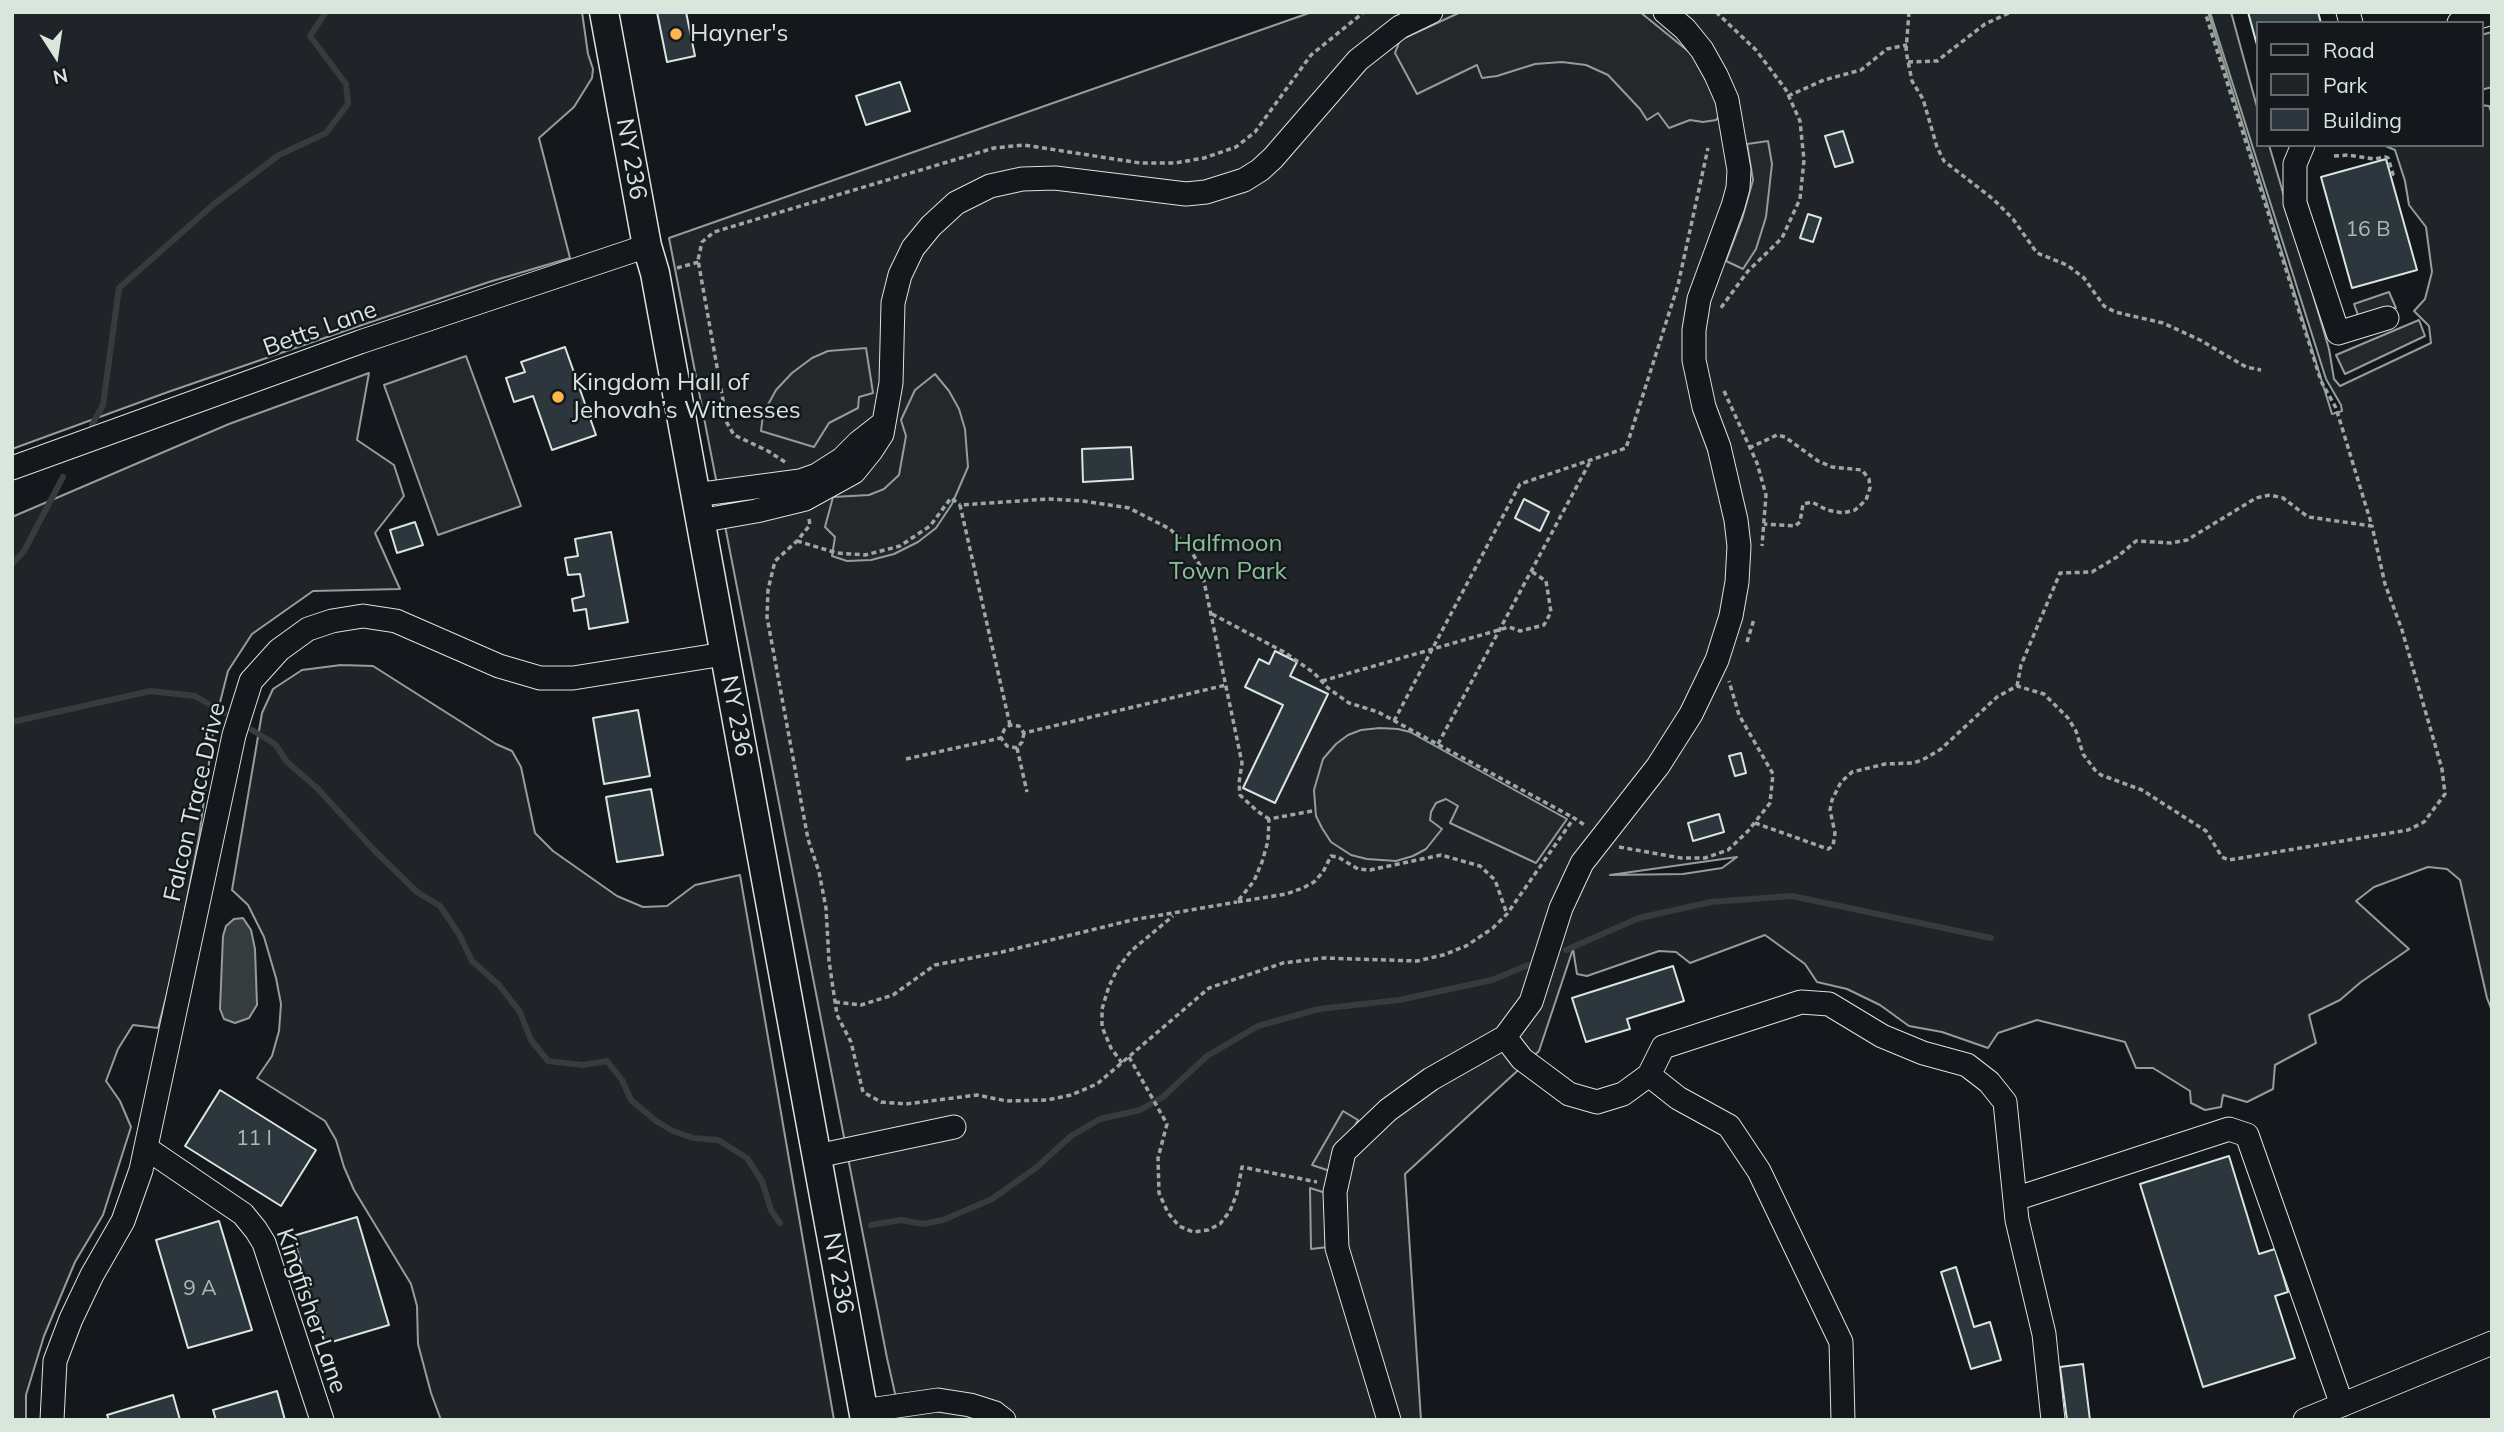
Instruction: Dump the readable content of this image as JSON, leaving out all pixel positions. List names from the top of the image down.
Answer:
{
  "streets": {
    "main road": ["NY 236"],
    "street": ["Betts Lane", "Falcon Trace Drive", "Kingfisher Lane"]
  },
  "crossings": [
    ["NY 236", "Betts Lane"],
    ["NY 236", "Falcon Trace Drive"],
    ["Falcon Trace Drive", "Kingfisher Lane"]
  ],
  "parks": ["Halfmoon Town Park"],
  "places": ["Hayner's", "Kingdom Hall of Jehovah’s Witnesses"],
  "house_numbers": ["16 B", "11 I", "9 A"],
  "legend": ["Road", "Park", "Building"],
  "north": "bottom"
}
